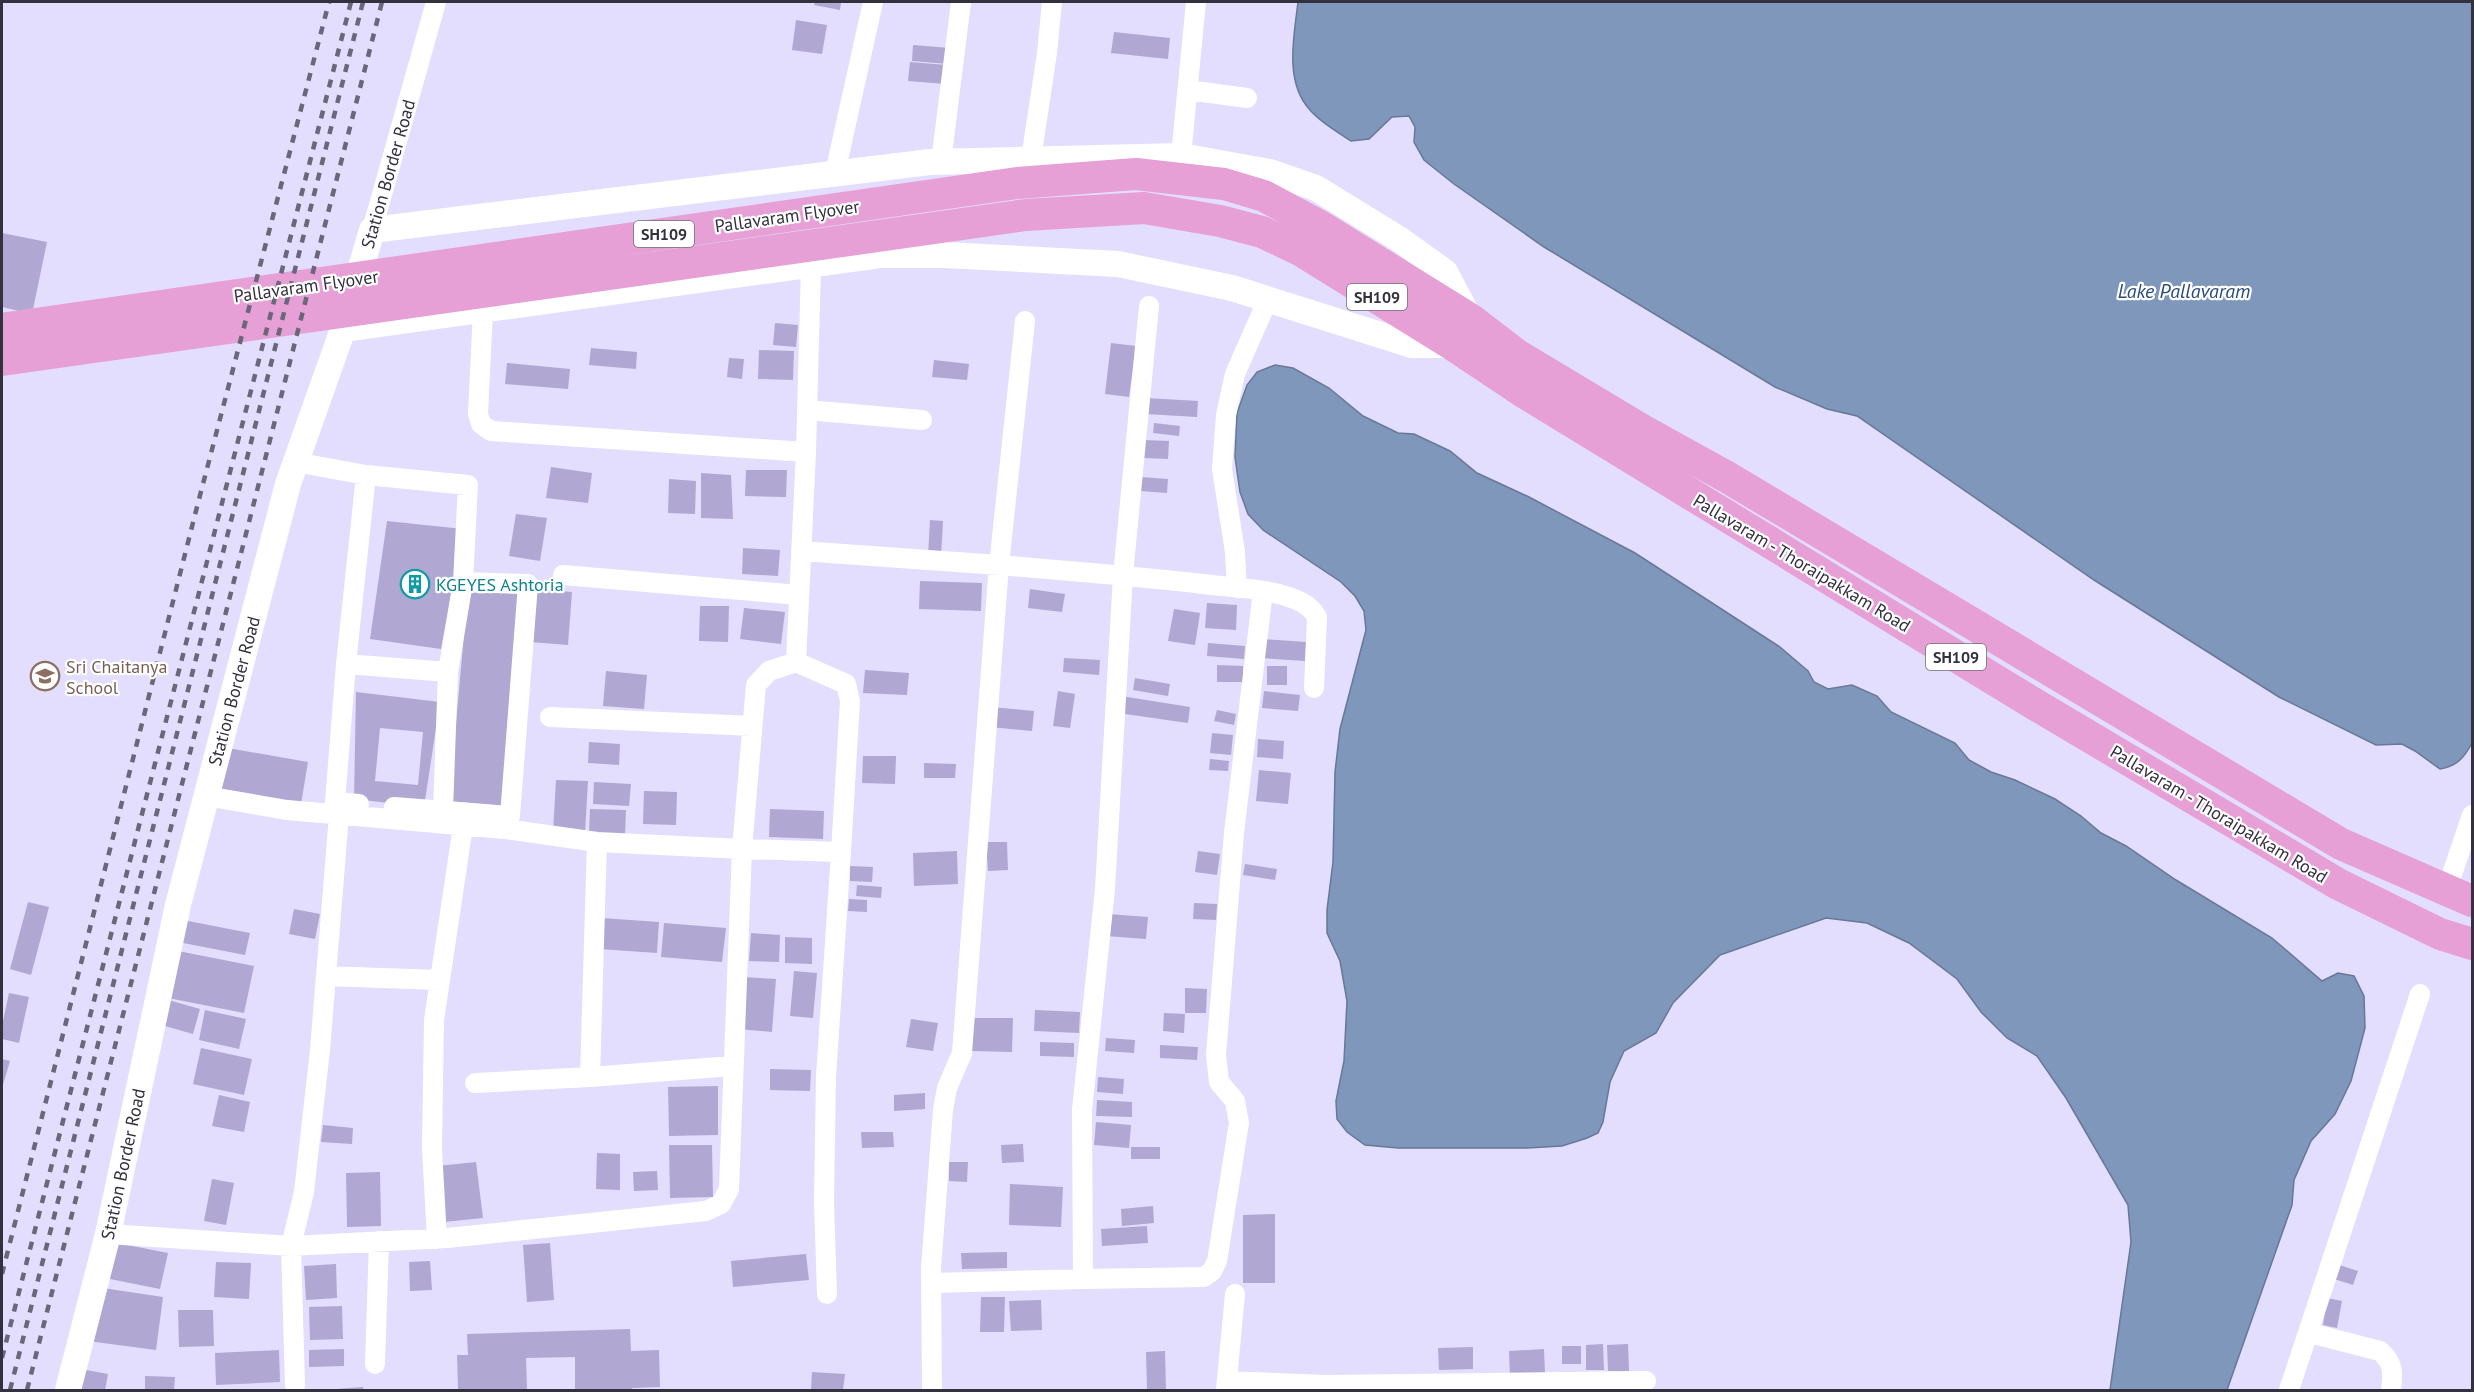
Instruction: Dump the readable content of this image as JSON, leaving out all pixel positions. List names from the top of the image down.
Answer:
{
  "streets": {
    "main road": ["Pallavaram Flyover", "SH109", "Pallavaram - Thoraipakkam Road"],
    "street": ["Station Border Road"]
  },
  "crossings": [
    ["Pallavaram Flyover", "Pallavaram - Thoraipakkam Road"]
  ],
  "water": ["Lake Pallavaram"],
  "places": {
    "building": ["KGEYES Ashtoria"],
    "school or university": ["Sri Chaitanya School"]
  }
}
